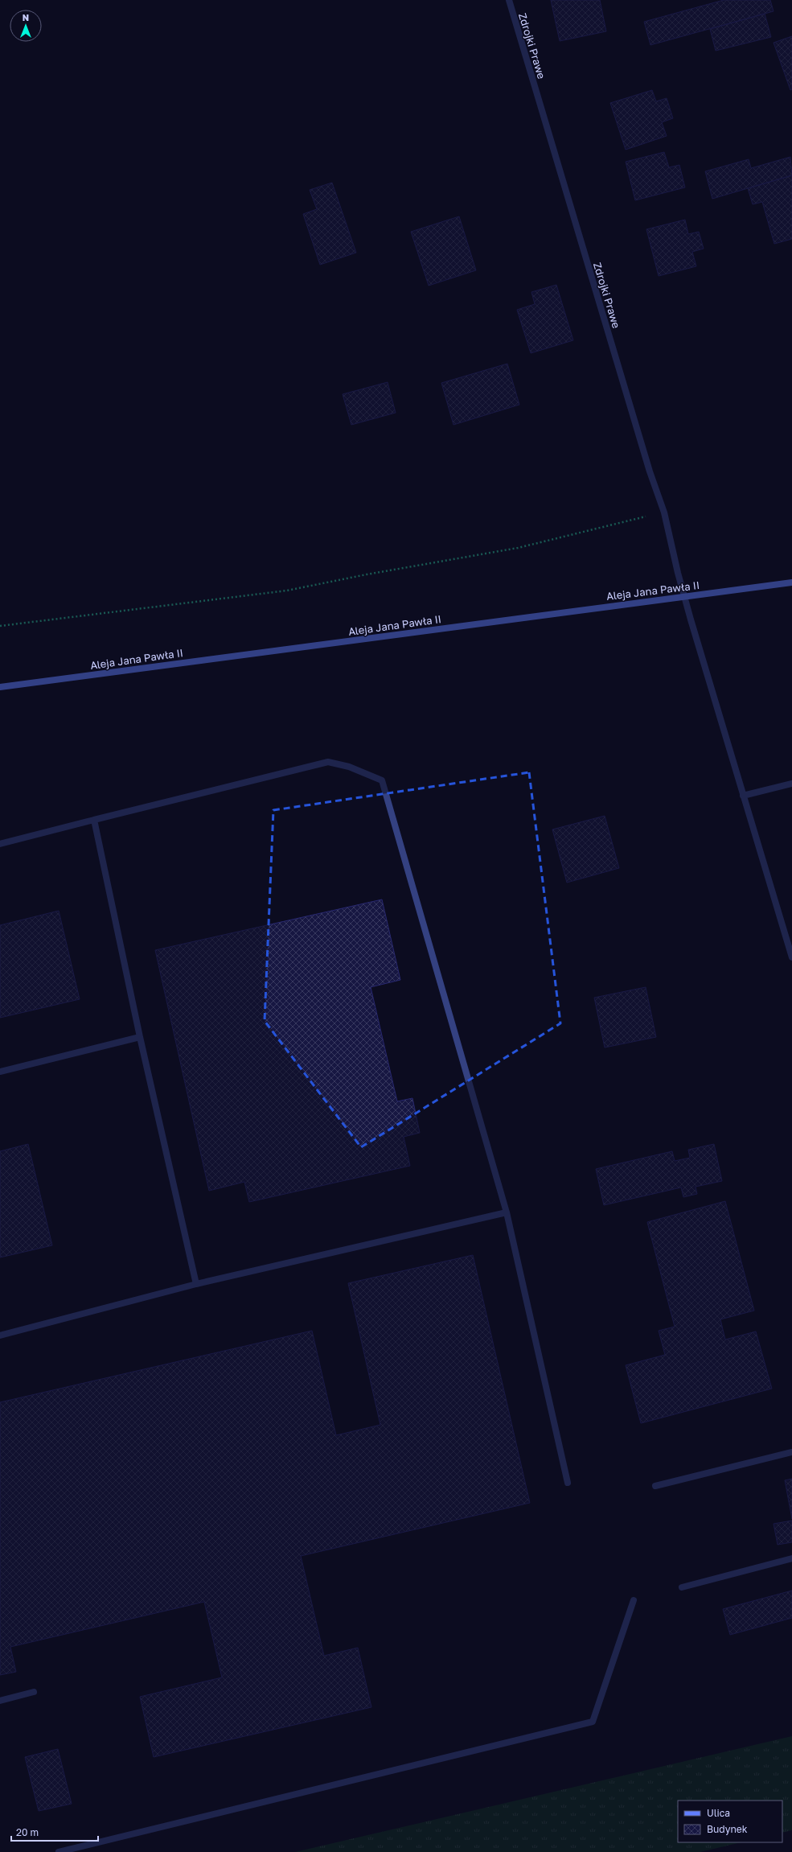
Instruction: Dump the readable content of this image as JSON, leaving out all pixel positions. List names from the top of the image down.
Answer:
{
  "streets": {
    "main road": ["Aleja Jana Pawła II"],
    "street": ["Zdrojki Prawe"]
  },
  "crossings": [
    ["Zdrojki Prawe", "Aleja Jana Pawła II"]
  ],
  "legend": ["Ulica", "Budynek"],
  "scale_bar": "20 m",
  "north": "top"
}
